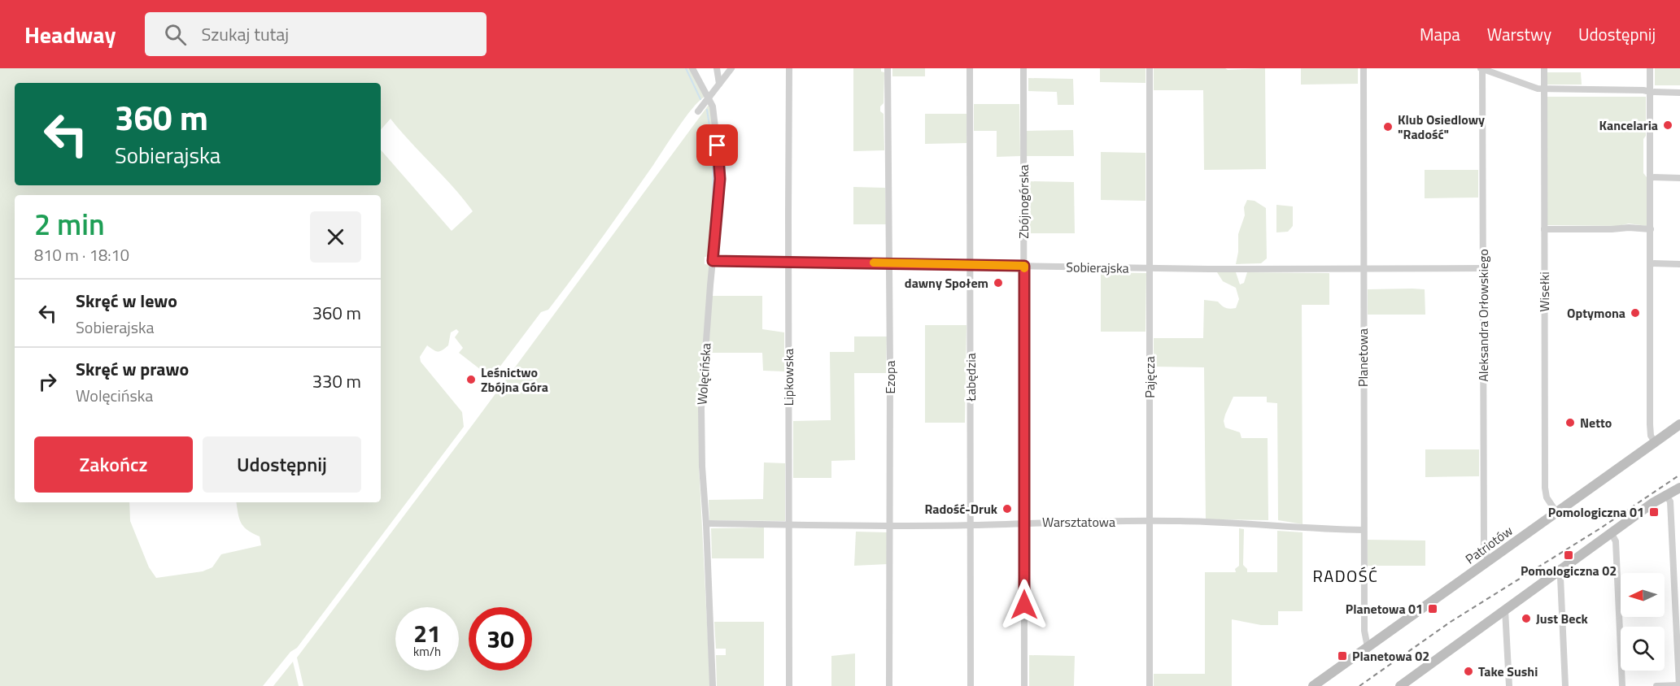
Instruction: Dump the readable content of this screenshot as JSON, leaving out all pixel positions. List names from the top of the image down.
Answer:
{
  "streets": {
    "main road": ["Patriotów"],
    "street": [
      "Zbójnogórska",
      "Sobierajska",
      "Wisełki",
      "Aleksandra Orłowskiego",
      "Planetowa",
      "Wolęcińska",
      "Lipkowska",
      "Ezopa",
      "Łabędzia",
      "Pajęcza",
      "Warsztatowa"
    ]
  },
  "crossings": [
    ["Zbójnogórska", "Sobierajska"],
    ["Zbójnogórska", "Warsztatowa"],
    ["Sobierajska", "Aleksandra Orłowskiego"],
    ["Sobierajska", "Planetowa"],
    ["Sobierajska", "Wolęcińska"],
    ["Sobierajska", "Lipkowska"],
    ["Sobierajska", "Ezopa"],
    ["Sobierajska", "Łabędzia"],
    ["Sobierajska", "Pajęcza"],
    ["Wisełki", "Patriotów"],
    ["Aleksandra Orłowskiego", "Patriotów"],
    ["Planetowa", "Warsztatowa"],
    ["Planetowa", "Patriotów"],
    ["Wolęcińska", "Warsztatowa"],
    ["Lipkowska", "Warsztatowa"],
    ["Ezopa", "Warsztatowa"],
    ["Łabędzia", "Warsztatowa"],
    ["Pajęcza", "Warsztatowa"]
  ],
  "districts": ["RADOŚĆ"],
  "places": {
    "other": [
      "Kancelaria",
      "Klub Osiedlowy \"Radość\"",
      "dawny Społem",
      "Optymona",
      "Leśnictwo Zbójna Góra",
      "Netto",
      "Radość-Druk",
      "Just Beck",
      "Take Sushi"
    ],
    "transit": [
      "Pomologiczna 01",
      "Pomologiczna 02",
      "Planetowa 01",
      "Planetowa 02"
    ]
  },
  "north": "left",
  "page": {
    "header": "Headway",
    "search": "Szukaj tutaj",
    "nav": ["Mapa", "Warstwy", "Udostępnij"],
    "turn": ["360 m", "Sobierajska"],
    "heading": ["2 min", "810 m · 18:10"],
    "list": [
      {
        "name": "Skręć w lewo",
        "note": "Sobierajska",
        "value": "360 m"
      },
      {
        "name": "Skręć w prawo",
        "note": "Wolęcińska",
        "value": "330 m"
      }
    ],
    "buttons": ["Zakończ", "Udostępnij"],
    "speed": "21 km/h",
    "limit": "30"
  }
}
